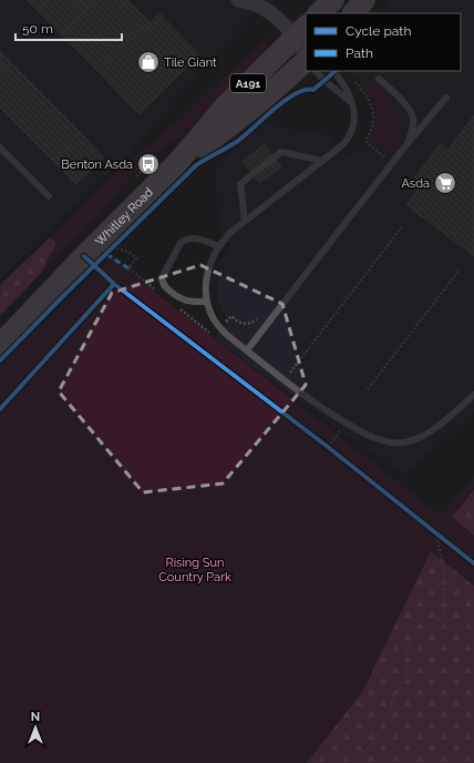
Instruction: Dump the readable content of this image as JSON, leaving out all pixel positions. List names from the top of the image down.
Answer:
{
  "streets": {
    "main road": ["A191", "Whitley Road"]
  },
  "parks": ["Rising Sun Country Park"],
  "places": {
    "shop": ["Tile Giant"],
    "bus stop": ["Benton Asda"],
    "supermarket": ["Asda"]
  },
  "legend": ["Cycle path", "Path"],
  "scale_bar": "50 m",
  "north": "top"
}
